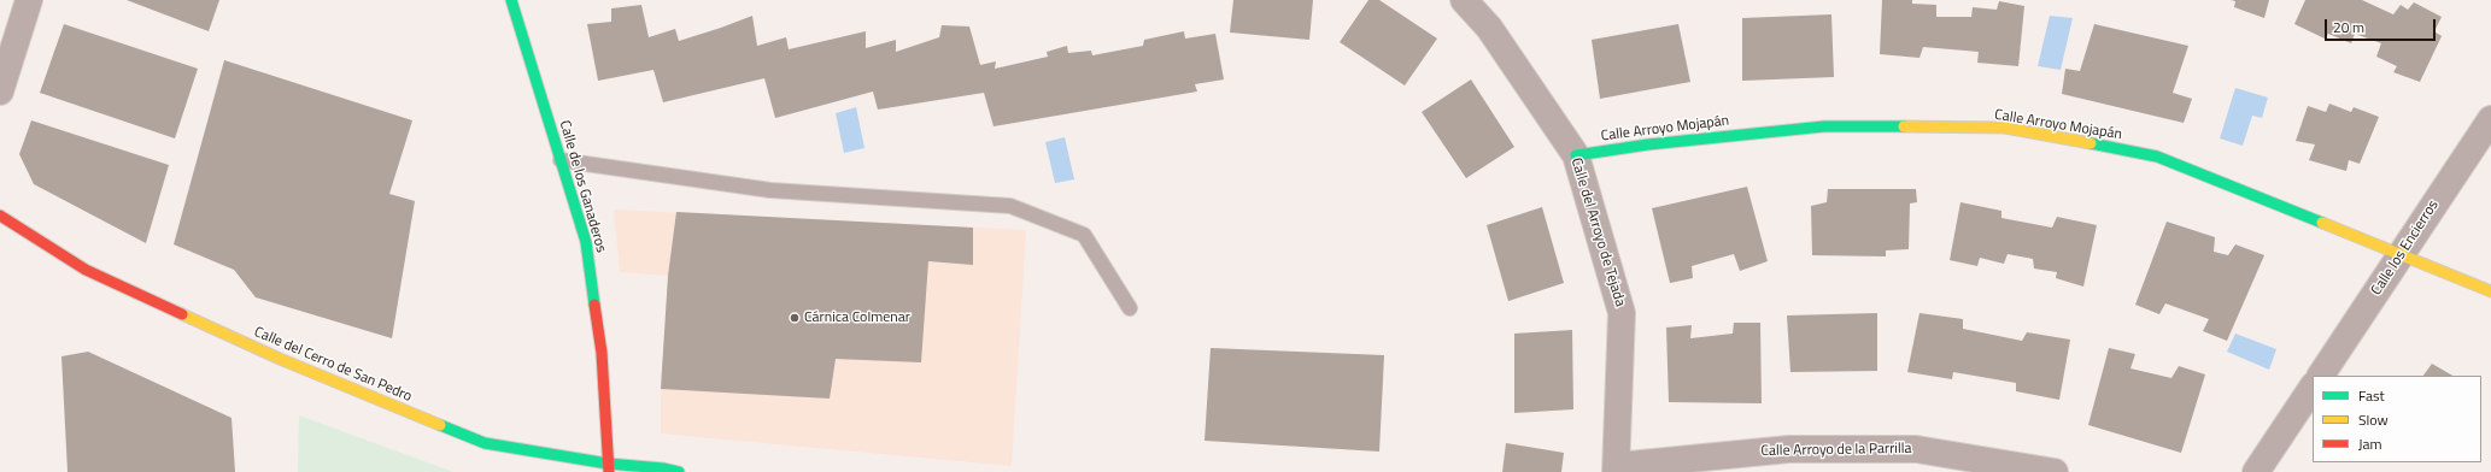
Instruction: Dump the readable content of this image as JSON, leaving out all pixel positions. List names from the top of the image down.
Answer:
{
  "streets": {
    "street": [
      "Calle Arroyo Mojapán",
      "Calle de los Ganaderos",
      "Calle del Arroyo de Tejada",
      "Calle los Encierros",
      "Calle del Cerro de San Pedro",
      "Calle Arroyo de la Parrilla"
    ]
  },
  "crossings": [
    ["Calle Arroyo Mojapán", "Calle del Arroyo de Tejada"],
    ["Calle Arroyo Mojapán", "Calle los Encierros"],
    ["Calle de los Ganaderos", "Calle del Cerro de San Pedro"],
    ["Calle del Arroyo de Tejada", "Calle Arroyo de la Parrilla"]
  ],
  "places": ["Cárnica Colmenar"],
  "legend": ["Fast", "Slow", "Jam"],
  "scale_bar": "20 m"
}
